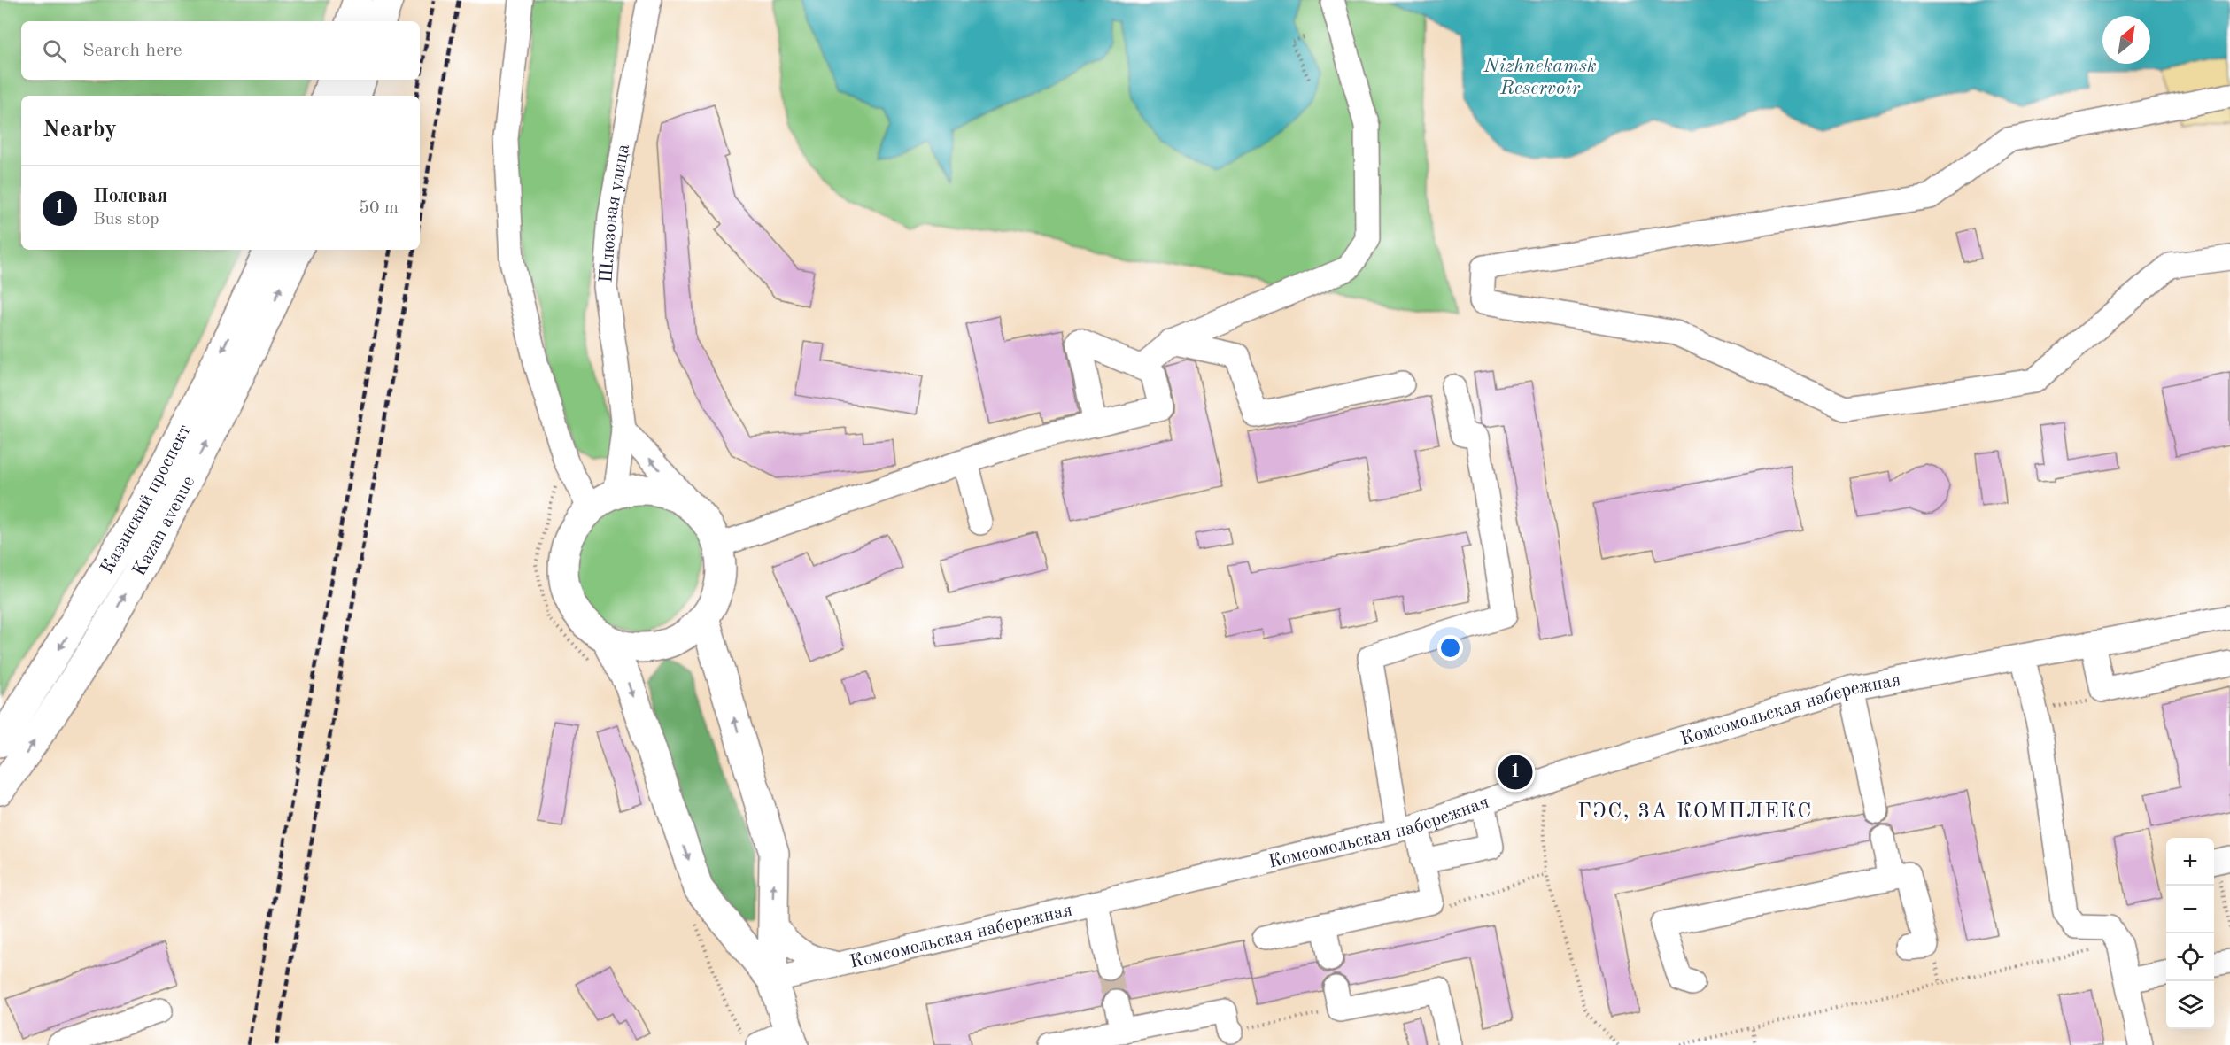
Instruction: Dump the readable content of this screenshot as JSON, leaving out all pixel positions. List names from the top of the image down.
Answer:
{
  "streets": {
    "main road": ["Казанский проспект", "Kazan avenue"],
    "street": ["Шлюзовая улица", "Комсомольская набережная"]
  },
  "one_way": ["Казанский проспект", "Kazan avenue"],
  "districts": ["ГЭС, 3А КОМПЛЕКС"],
  "water": ["Nizhnekamsk Reservoir"],
  "north": "top right",
  "page": {
    "search": "Search here",
    "heading": "Nearby",
    "list": [
      {
        "mark": "1",
        "name": "Полевая",
        "note": "Bus stop",
        "value": "50 m"
      }
    ],
    "pins": "1",
    "map_buttons": ["+", "−"]
  }
}
